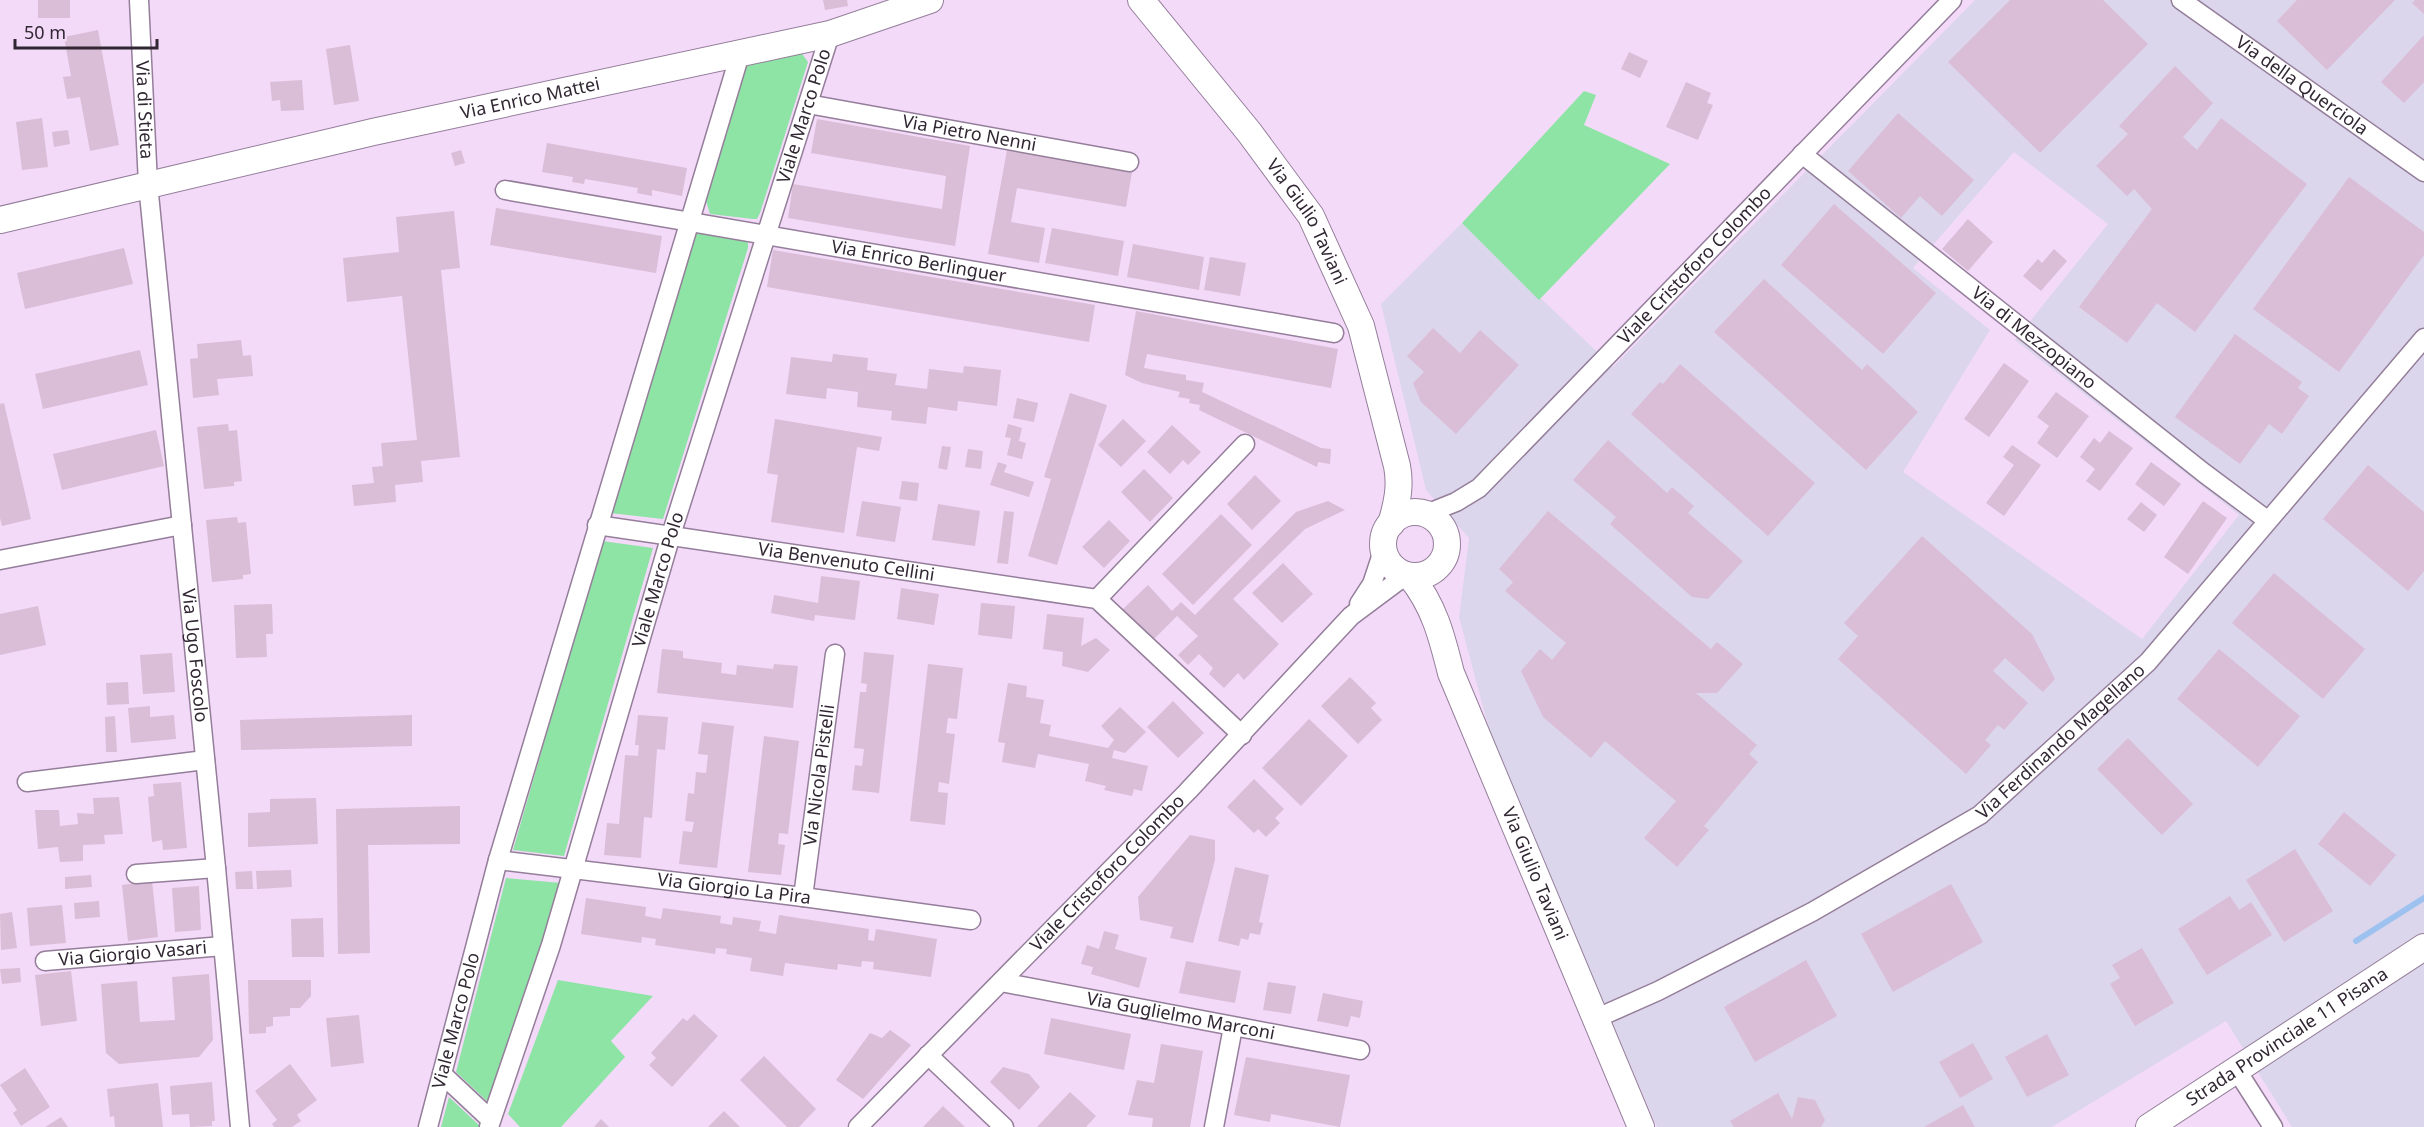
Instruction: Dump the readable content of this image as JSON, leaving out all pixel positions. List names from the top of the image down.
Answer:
{
  "streets": {
    "main road": [
      "Via Enrico Mattei",
      "Via Giulio Taviani",
      "Viale Cristoforo Colombo",
      "Strada Provinciale 11 Pisana"
    ],
    "street": [
      "Via della Querciola",
      "Via di Stieta",
      "Viale Marco Polo",
      "Via Pietro Nenni",
      "Via Enrico Berlinguer",
      "Via di Mezzopiano",
      "Via Benvenuto Cellini",
      "Via Ugo Foscolo",
      "Via Ferdinando Magellano",
      "Via Nicola Pistelli",
      "Via Giorgio La Pira",
      "Via Giorgio Vasari",
      "Via Guglielmo Marconi"
    ]
  },
  "crossings": [
    ["Via Enrico Mattei", "Via di Stieta"],
    ["Via Enrico Mattei", "Viale Marco Polo"],
    ["Via Enrico Mattei", "Via Ugo Foscolo"],
    ["Via di Stieta", "Via Ugo Foscolo"],
    ["Viale Marco Polo", "Via Pietro Nenni"],
    ["Viale Marco Polo", "Via Enrico Berlinguer"],
    ["Viale Marco Polo", "Via Benvenuto Cellini"],
    ["Viale Marco Polo", "Via Giorgio La Pira"],
    ["Via Giulio Taviani", "Viale Cristoforo Colombo"],
    ["Via Giulio Taviani", "Via Ferdinando Magellano"],
    ["Viale Cristoforo Colombo", "Via di Mezzopiano"],
    ["Viale Cristoforo Colombo", "Via Guglielmo Marconi"],
    ["Via di Mezzopiano", "Via Ferdinando Magellano"],
    ["Via Ugo Foscolo", "Via Giorgio Vasari"],
    ["Via Nicola Pistelli", "Via Giorgio La Pira"]
  ],
  "scale_bar": "50 m"
}
